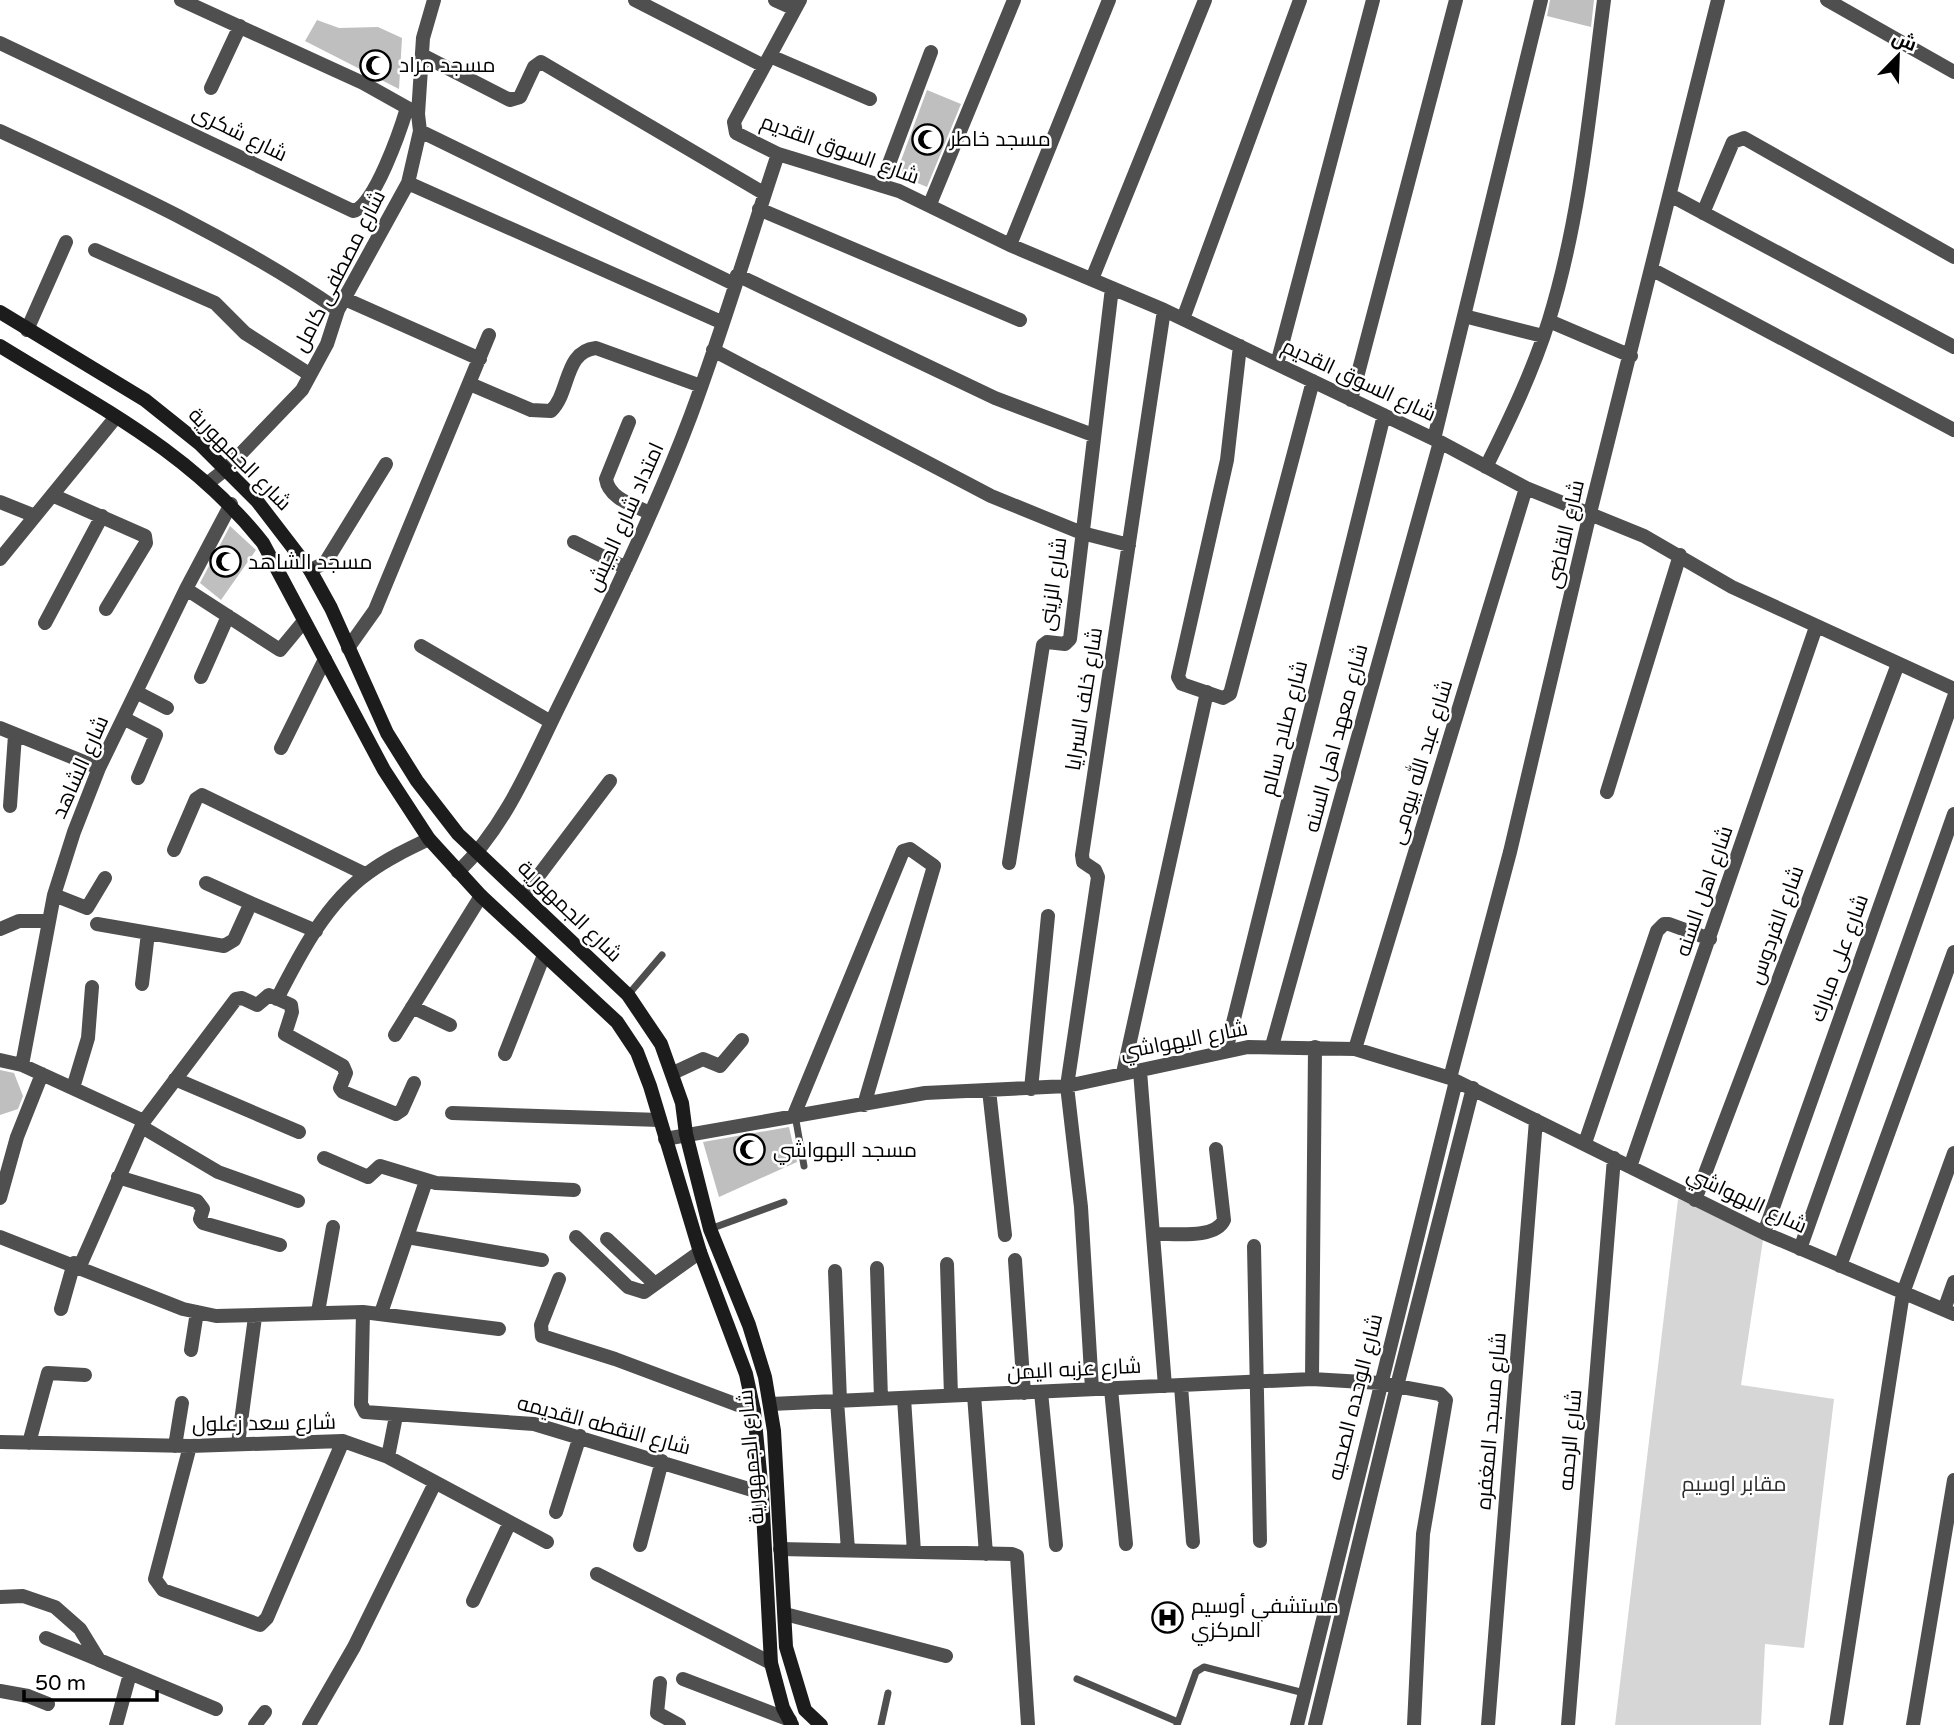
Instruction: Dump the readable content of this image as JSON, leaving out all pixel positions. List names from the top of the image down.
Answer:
{
  "streets": {
    "street": [
      "شارع شكرى",
      "شارع السوق القديم",
      "شارع مصطفى كامل",
      "شارع الجمهورية",
      "امتداد شارع الجيش",
      "شارع القاضى",
      "شارع الزينى",
      "شارع خلف السرايا",
      "شارع صلاح سالم",
      "شارع معهد اهل السنه",
      "شارع عبد الله بيومى",
      "شارع الشاهد",
      "شارع اهل السنه",
      "شارع الفردوس",
      "شارع على مبارك",
      "شارع البهواشي",
      "شارع عزبه اليمن",
      "شارع الوحده الصحيه",
      "شارع مسجد المغفره",
      "شارع سعد زعلول",
      "شارع النقطه القديمه",
      "شارع الرحمه"
    ]
  },
  "crossings": [
    ["شارع شكرى", "شارع مصطفى كامل"],
    ["شارع السوق القديم", "امتداد شارع الجيش"],
    ["شارع السوق القديم", "شارع القاضى"],
    ["شارع السوق القديم", "شارع الزينى"],
    ["شارع السوق القديم", "شارع خلف السرايا"],
    ["شارع السوق القديم", "شارع صلاح سالم"],
    ["شارع السوق القديم", "شارع معهد اهل السنه"],
    ["شارع السوق القديم", "شارع عبد الله بيومى"],
    ["شارع السوق القديم", "شارع اهل السنه"],
    ["شارع السوق القديم", "شارع الفردوس"],
    ["شارع مصطفى كامل", "شارع الجمهورية"],
    ["شارع الجمهورية", "امتداد شارع الجيش"],
    ["شارع الجمهورية", "شارع الشاهد"],
    ["شارع الجمهورية", "شارع البهواشي"],
    ["شارع الجمهورية", "شارع عزبه اليمن"],
    ["شارع الجمهورية", "شارع النقطه القديمه"],
    ["شارع القاضى", "شارع البهواشي"],
    ["شارع القاضى", "شارع الوحده الصحيه"],
    ["شارع خلف السرايا", "شارع البهواشي"],
    ["شارع خلف السرايا", "شارع عزبه اليمن"],
    ["شارع صلاح سالم", "شارع البهواشي"],
    ["شارع معهد اهل السنه", "شارع البهواشي"],
    ["شارع عبد الله بيومى", "شارع البهواشي"],
    ["شارع اهل السنه", "شارع البهواشي"],
    ["شارع الفردوس", "شارع البهواشي"],
    ["شارع على مبارك", "شارع البهواشي"],
    ["شارع البهواشي", "شارع الوحده الصحيه"],
    ["شارع البهواشي", "شارع مسجد المغفره"],
    ["شارع البهواشي", "شارع الرحمه"],
    ["شارع عزبه اليمن", "شارع الوحده الصحيه"]
  ],
  "parks": ["مقابر اوسيم"],
  "places": {
    "mosque": [
      "مسجد مراد",
      "مسجد خاطر",
      "مسجد الشاهد",
      "مسجد البهواشي"
    ],
    "hospital": ["مستشفي أوسيم المركزي"]
  },
  "scale_bar": "50 m",
  "north": "top right"
}
